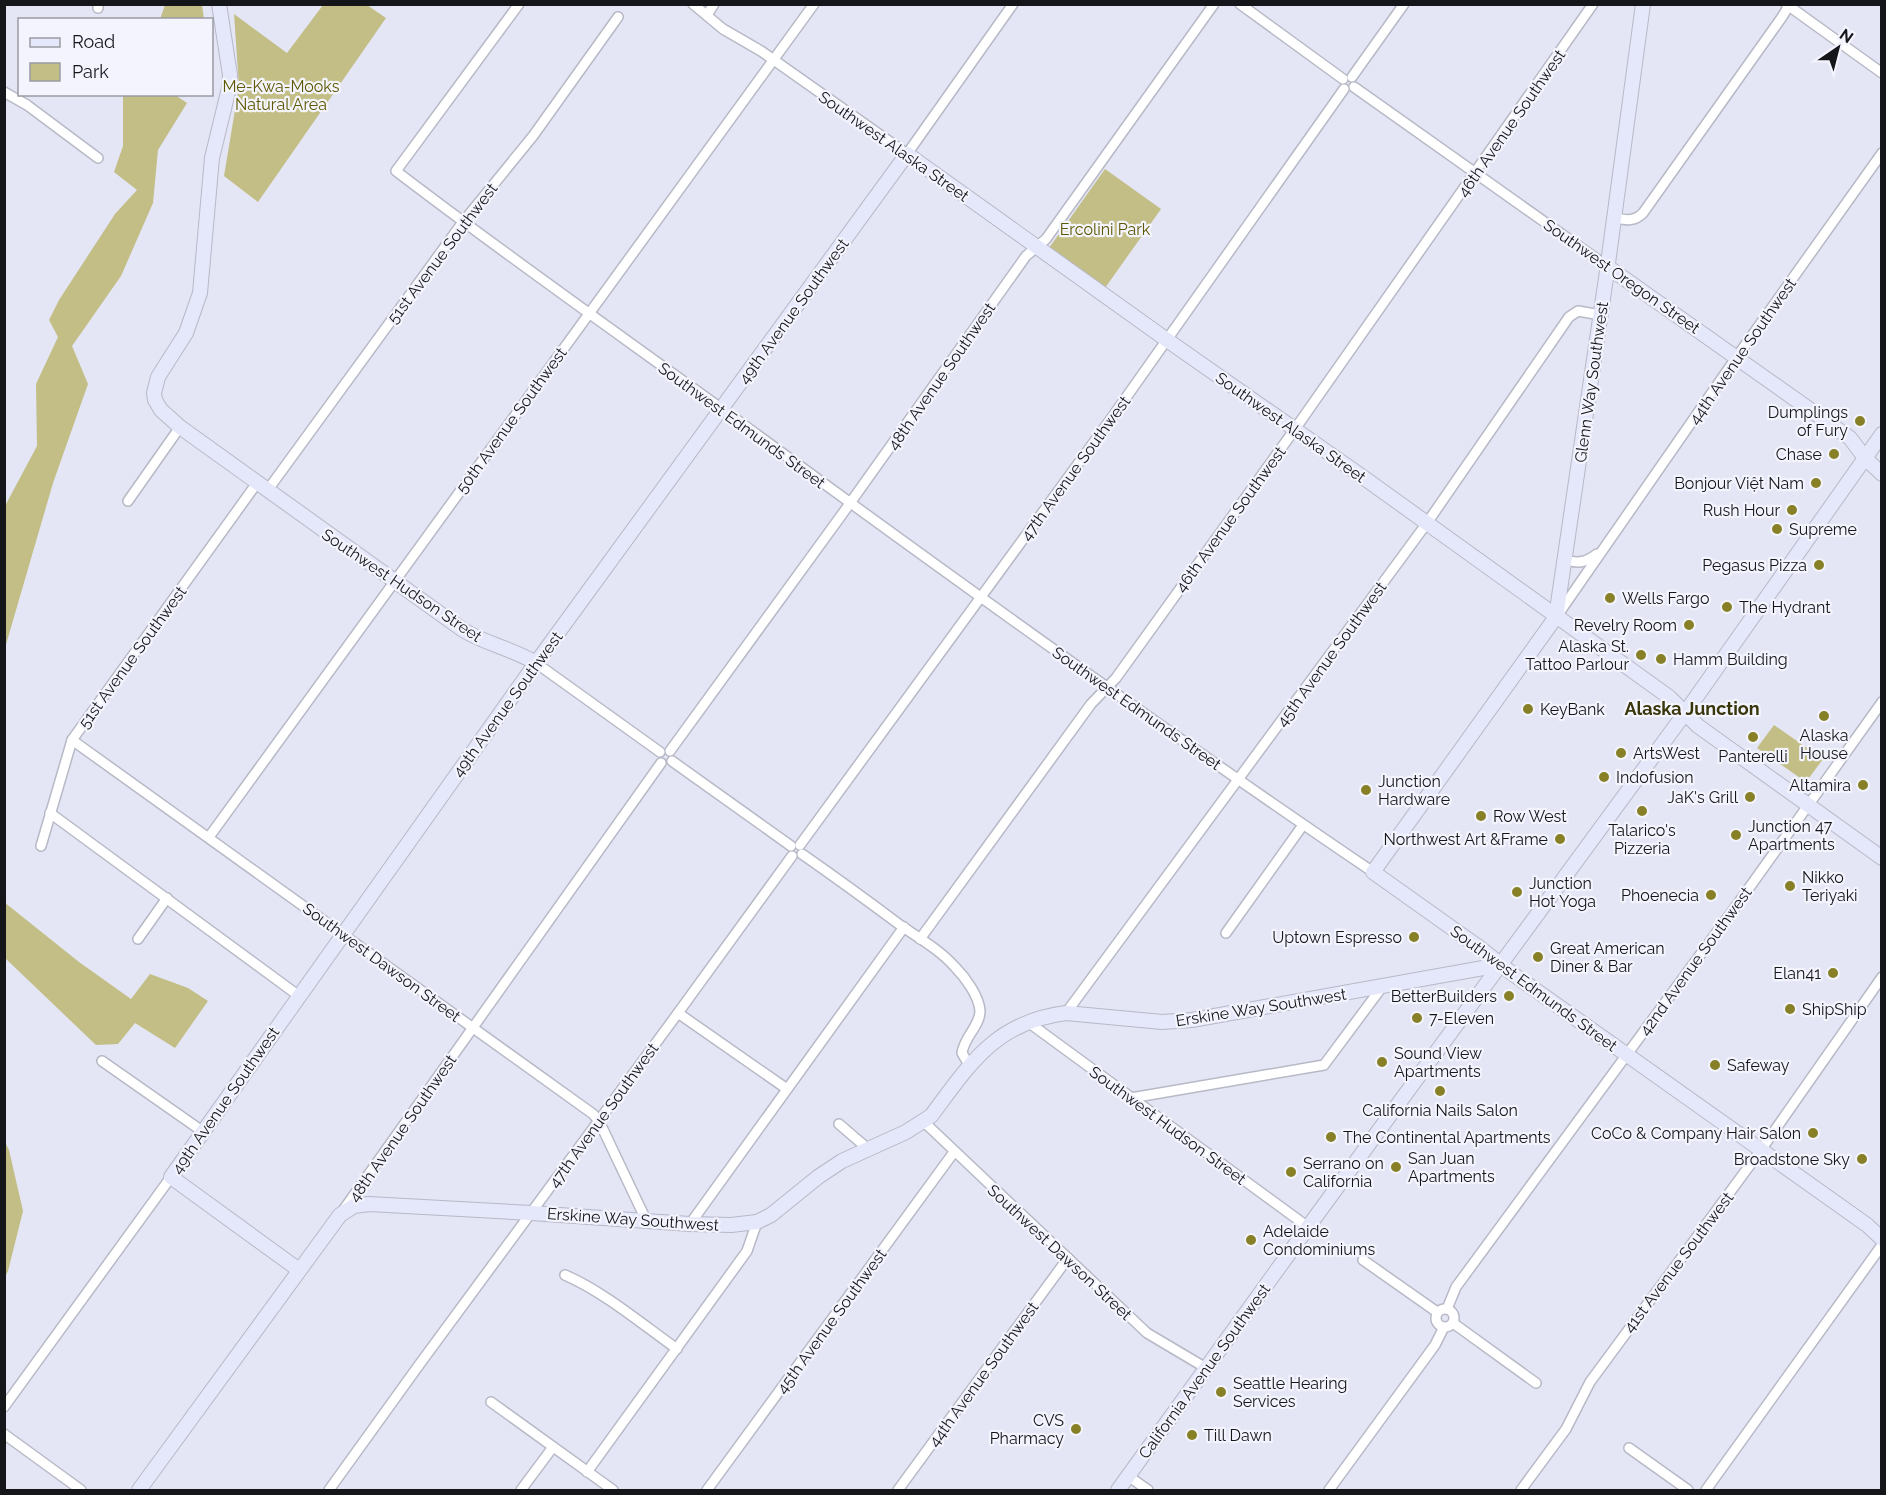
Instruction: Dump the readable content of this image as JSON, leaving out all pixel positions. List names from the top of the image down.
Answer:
{
  "streets": {
    "street": [
      "46th Avenue Southwest",
      "Southwest Alaska Street",
      "51st Avenue Southwest",
      "Southwest Oregon Street",
      "49th Avenue Southwest",
      "44th Avenue Southwest",
      "48th Avenue Southwest",
      "Glenn Way Southwest",
      "50th Avenue Southwest",
      "Southwest Edmunds Street",
      "47th Avenue Southwest",
      "Southwest Hudson Street",
      "45th Avenue Southwest",
      "42nd Avenue Southwest",
      "Southwest Dawson Street",
      "Erskine Way Southwest",
      "41st Avenue Southwest",
      "California Avenue Southwest"
    ]
  },
  "crossings": [
    ["46th Avenue Southwest", "Southwest Alaska Street"],
    ["46th Avenue Southwest", "Southwest Oregon Street"],
    ["46th Avenue Southwest", "Southwest Edmunds Street"],
    ["46th Avenue Southwest", "Southwest Hudson Street"],
    ["Southwest Alaska Street", "49th Avenue Southwest"],
    ["Southwest Alaska Street", "44th Avenue Southwest"],
    ["Southwest Alaska Street", "48th Avenue Southwest"],
    ["Southwest Alaska Street", "Glenn Way Southwest"],
    ["Southwest Alaska Street", "50th Avenue Southwest"],
    ["Southwest Alaska Street", "47th Avenue Southwest"],
    ["Southwest Alaska Street", "45th Avenue Southwest"],
    ["Southwest Alaska Street", "42nd Avenue Southwest"],
    ["Southwest Alaska Street", "California Avenue Southwest"],
    ["51st Avenue Southwest", "Southwest Edmunds Street"],
    ["51st Avenue Southwest", "Southwest Hudson Street"],
    ["51st Avenue Southwest", "Southwest Dawson Street"],
    ["Southwest Oregon Street", "44th Avenue Southwest"],
    ["Southwest Oregon Street", "Glenn Way Southwest"],
    ["Southwest Oregon Street", "47th Avenue Southwest"],
    ["Southwest Oregon Street", "California Avenue Southwest"],
    ["49th Avenue Southwest", "Southwest Edmunds Street"],
    ["49th Avenue Southwest", "Southwest Hudson Street"],
    ["49th Avenue Southwest", "Southwest Dawson Street"],
    ["44th Avenue Southwest", "Glenn Way Southwest"],
    ["44th Avenue Southwest", "Southwest Edmunds Street"],
    ["44th Avenue Southwest", "Southwest Dawson Street"],
    ["48th Avenue Southwest", "Southwest Edmunds Street"],
    ["48th Avenue Southwest", "Southwest Hudson Street"],
    ["48th Avenue Southwest", "Southwest Dawson Street"],
    ["48th Avenue Southwest", "Erskine Way Southwest"],
    ["Glenn Way Southwest", "45th Avenue Southwest"],
    ["50th Avenue Southwest", "Southwest Edmunds Street"],
    ["50th Avenue Southwest", "Southwest Hudson Street"],
    ["50th Avenue Southwest", "Southwest Dawson Street"],
    ["Southwest Edmunds Street", "47th Avenue Southwest"],
    ["Southwest Edmunds Street", "45th Avenue Southwest"],
    ["Southwest Edmunds Street", "42nd Avenue Southwest"],
    ["Southwest Edmunds Street", "Erskine Way Southwest"],
    ["Southwest Edmunds Street", "41st Avenue Southwest"],
    ["Southwest Edmunds Street", "California Avenue Southwest"],
    ["47th Avenue Southwest", "Southwest Hudson Street"],
    ["47th Avenue Southwest", "Southwest Dawson Street"],
    ["47th Avenue Southwest", "Erskine Way Southwest"],
    ["Southwest Hudson Street", "Erskine Way Southwest"],
    ["Southwest Hudson Street", "California Avenue Southwest"],
    ["45th Avenue Southwest", "Southwest Dawson Street"],
    ["45th Avenue Southwest", "Erskine Way Southwest"],
    ["Southwest Dawson Street", "Erskine Way Southwest"],
    ["Southwest Dawson Street", "California Avenue Southwest"],
    ["Erskine Way Southwest", "California Avenue Southwest"]
  ],
  "districts": ["Alaska Junction"],
  "parks": ["Me-Kwa-Mooks Natural Area", "Ercolini Park"],
  "places": [
    "Dumplings of Fury",
    "Chase",
    "Bonjour Việt Nam",
    "Rush Hour",
    "Supreme",
    "Pegasus Pizza",
    "Wells Fargo",
    "The Hydrant",
    "Revelry Room",
    "Alaska St. Tattoo Parlour",
    "Hamm Building",
    "KeyBank",
    "Alaska House",
    "Panterelli",
    "ArtsWest",
    "Indofusion",
    "Altamira",
    "Junction Hardware",
    "JaK's Grill",
    "Talarico's Pizzeria",
    "Row West",
    "Junction 47 Apartments",
    "Northwest Art &Frame",
    "Nikko Teriyaki",
    "Junction Hot Yoga",
    "Phoenecia",
    "Uptown Espresso",
    "Great American Diner & Bar",
    "Elan41",
    "BetterBuilders",
    "ShipShip",
    "7-Eleven",
    "Sound View Apartments",
    "Safeway",
    "California Nails Salon",
    "CoCo & Company Hair Salon",
    "The Continental Apartments",
    "Broadstone Sky",
    "San Juan Apartments",
    "Serrano on California",
    "Adelaide Condominiums",
    "Seattle Hearing Services",
    "CVS Pharmacy",
    "Till Dawn"
  ],
  "legend": ["Road", "Park"],
  "north": "top right"
}
